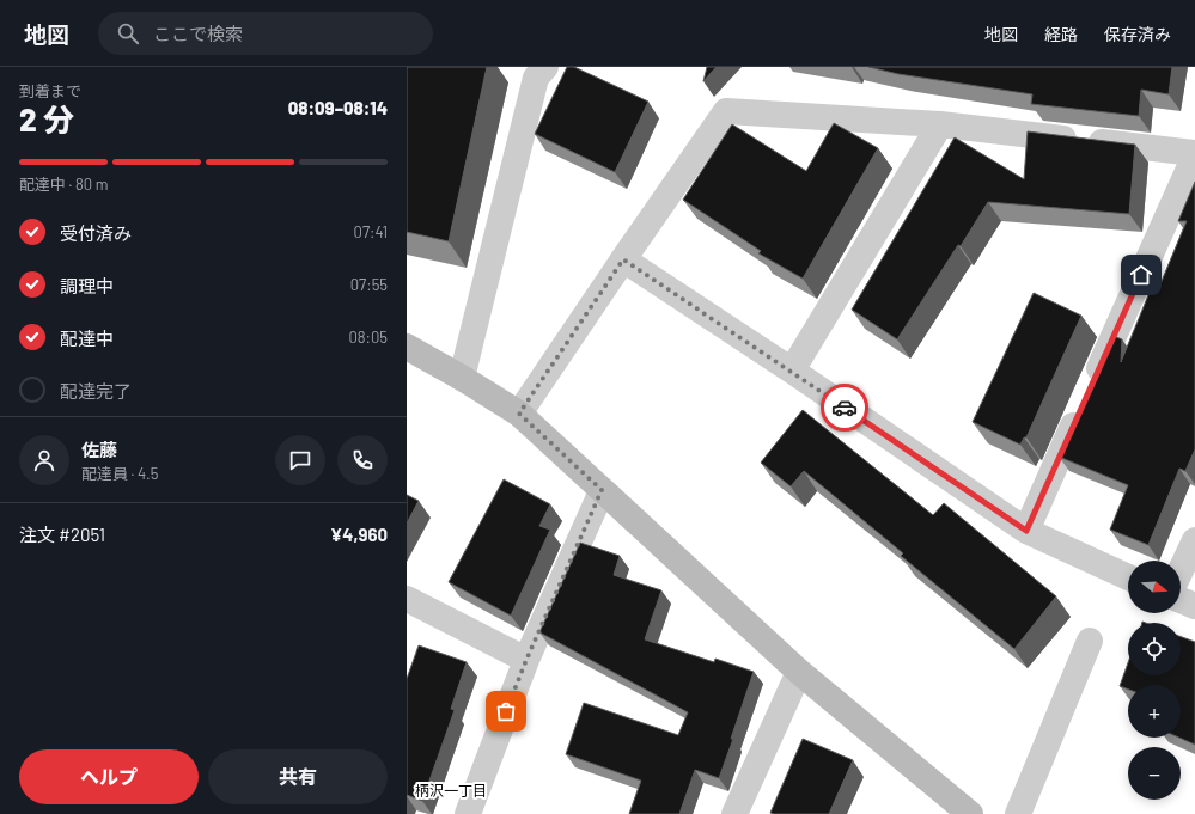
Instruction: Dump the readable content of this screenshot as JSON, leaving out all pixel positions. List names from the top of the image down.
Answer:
{
  "districts": ["柄沢一丁目"],
  "north": "right",
  "page": {
    "header": "地図",
    "search": "ここで検索",
    "nav": ["地図", "経路", "保存済み"],
    "heading": ["2 分", "到着まで", "08:09–08:14"],
    "panel": [
      "佐藤",
      "配達員 · 4.5",
      "注文 #2051",
      "¥4,960"
    ],
    "bar": "配達中 · 80 m",
    "list": [
      ["受付済み", "07:41"],
      ["調理中", "07:55"],
      ["配達中", "08:05"],
      "配達完了"
    ],
    "map_buttons": ["+", "−"],
    "buttons": ["ヘルプ", "共有"]
  }
}
